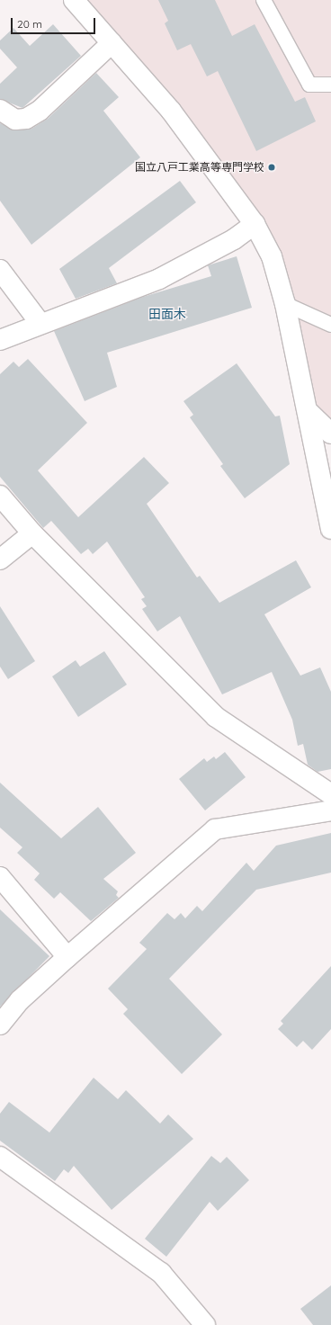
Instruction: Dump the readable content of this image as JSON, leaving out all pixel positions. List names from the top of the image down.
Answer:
{
  "districts": ["田面木"],
  "places": ["国立八戸工業高等専門学校"],
  "scale_bar": "20 m"
}
